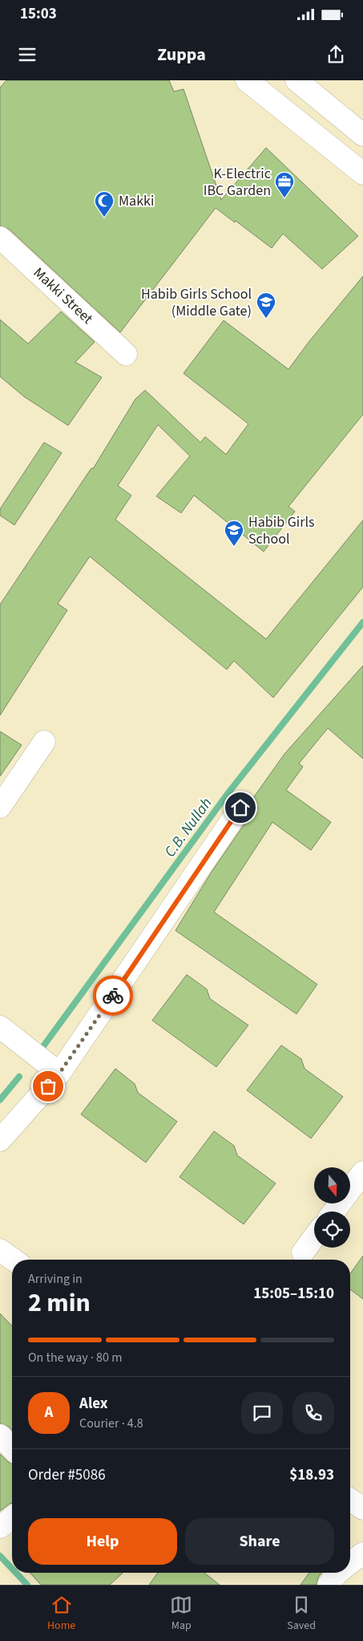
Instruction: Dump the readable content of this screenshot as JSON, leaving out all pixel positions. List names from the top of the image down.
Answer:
{
  "streets": {
    "street": ["Makki Street"]
  },
  "water": ["C.B. Nullah"],
  "places": {
    "office": ["K-Electric IBC Garden"],
    "mosque": ["Makki"],
    "school or university": ["Habib Girls School (Middle Gate)", "Habib Girls School"]
  },
  "north": "bottom",
  "page": {
    "status": "15:03",
    "header": "Zuppa",
    "heading": ["2 min", "Arriving in", "15:05–15:10"],
    "panel": [
      "Alex",
      "Courier · 4.8",
      "Order #5086",
      "$18.93"
    ],
    "bar": "On the way · 80 m",
    "round": "A",
    "buttons": ["Help", "Share"],
    "tabs": ["Home", "Map", "Saved"]
  }
}
